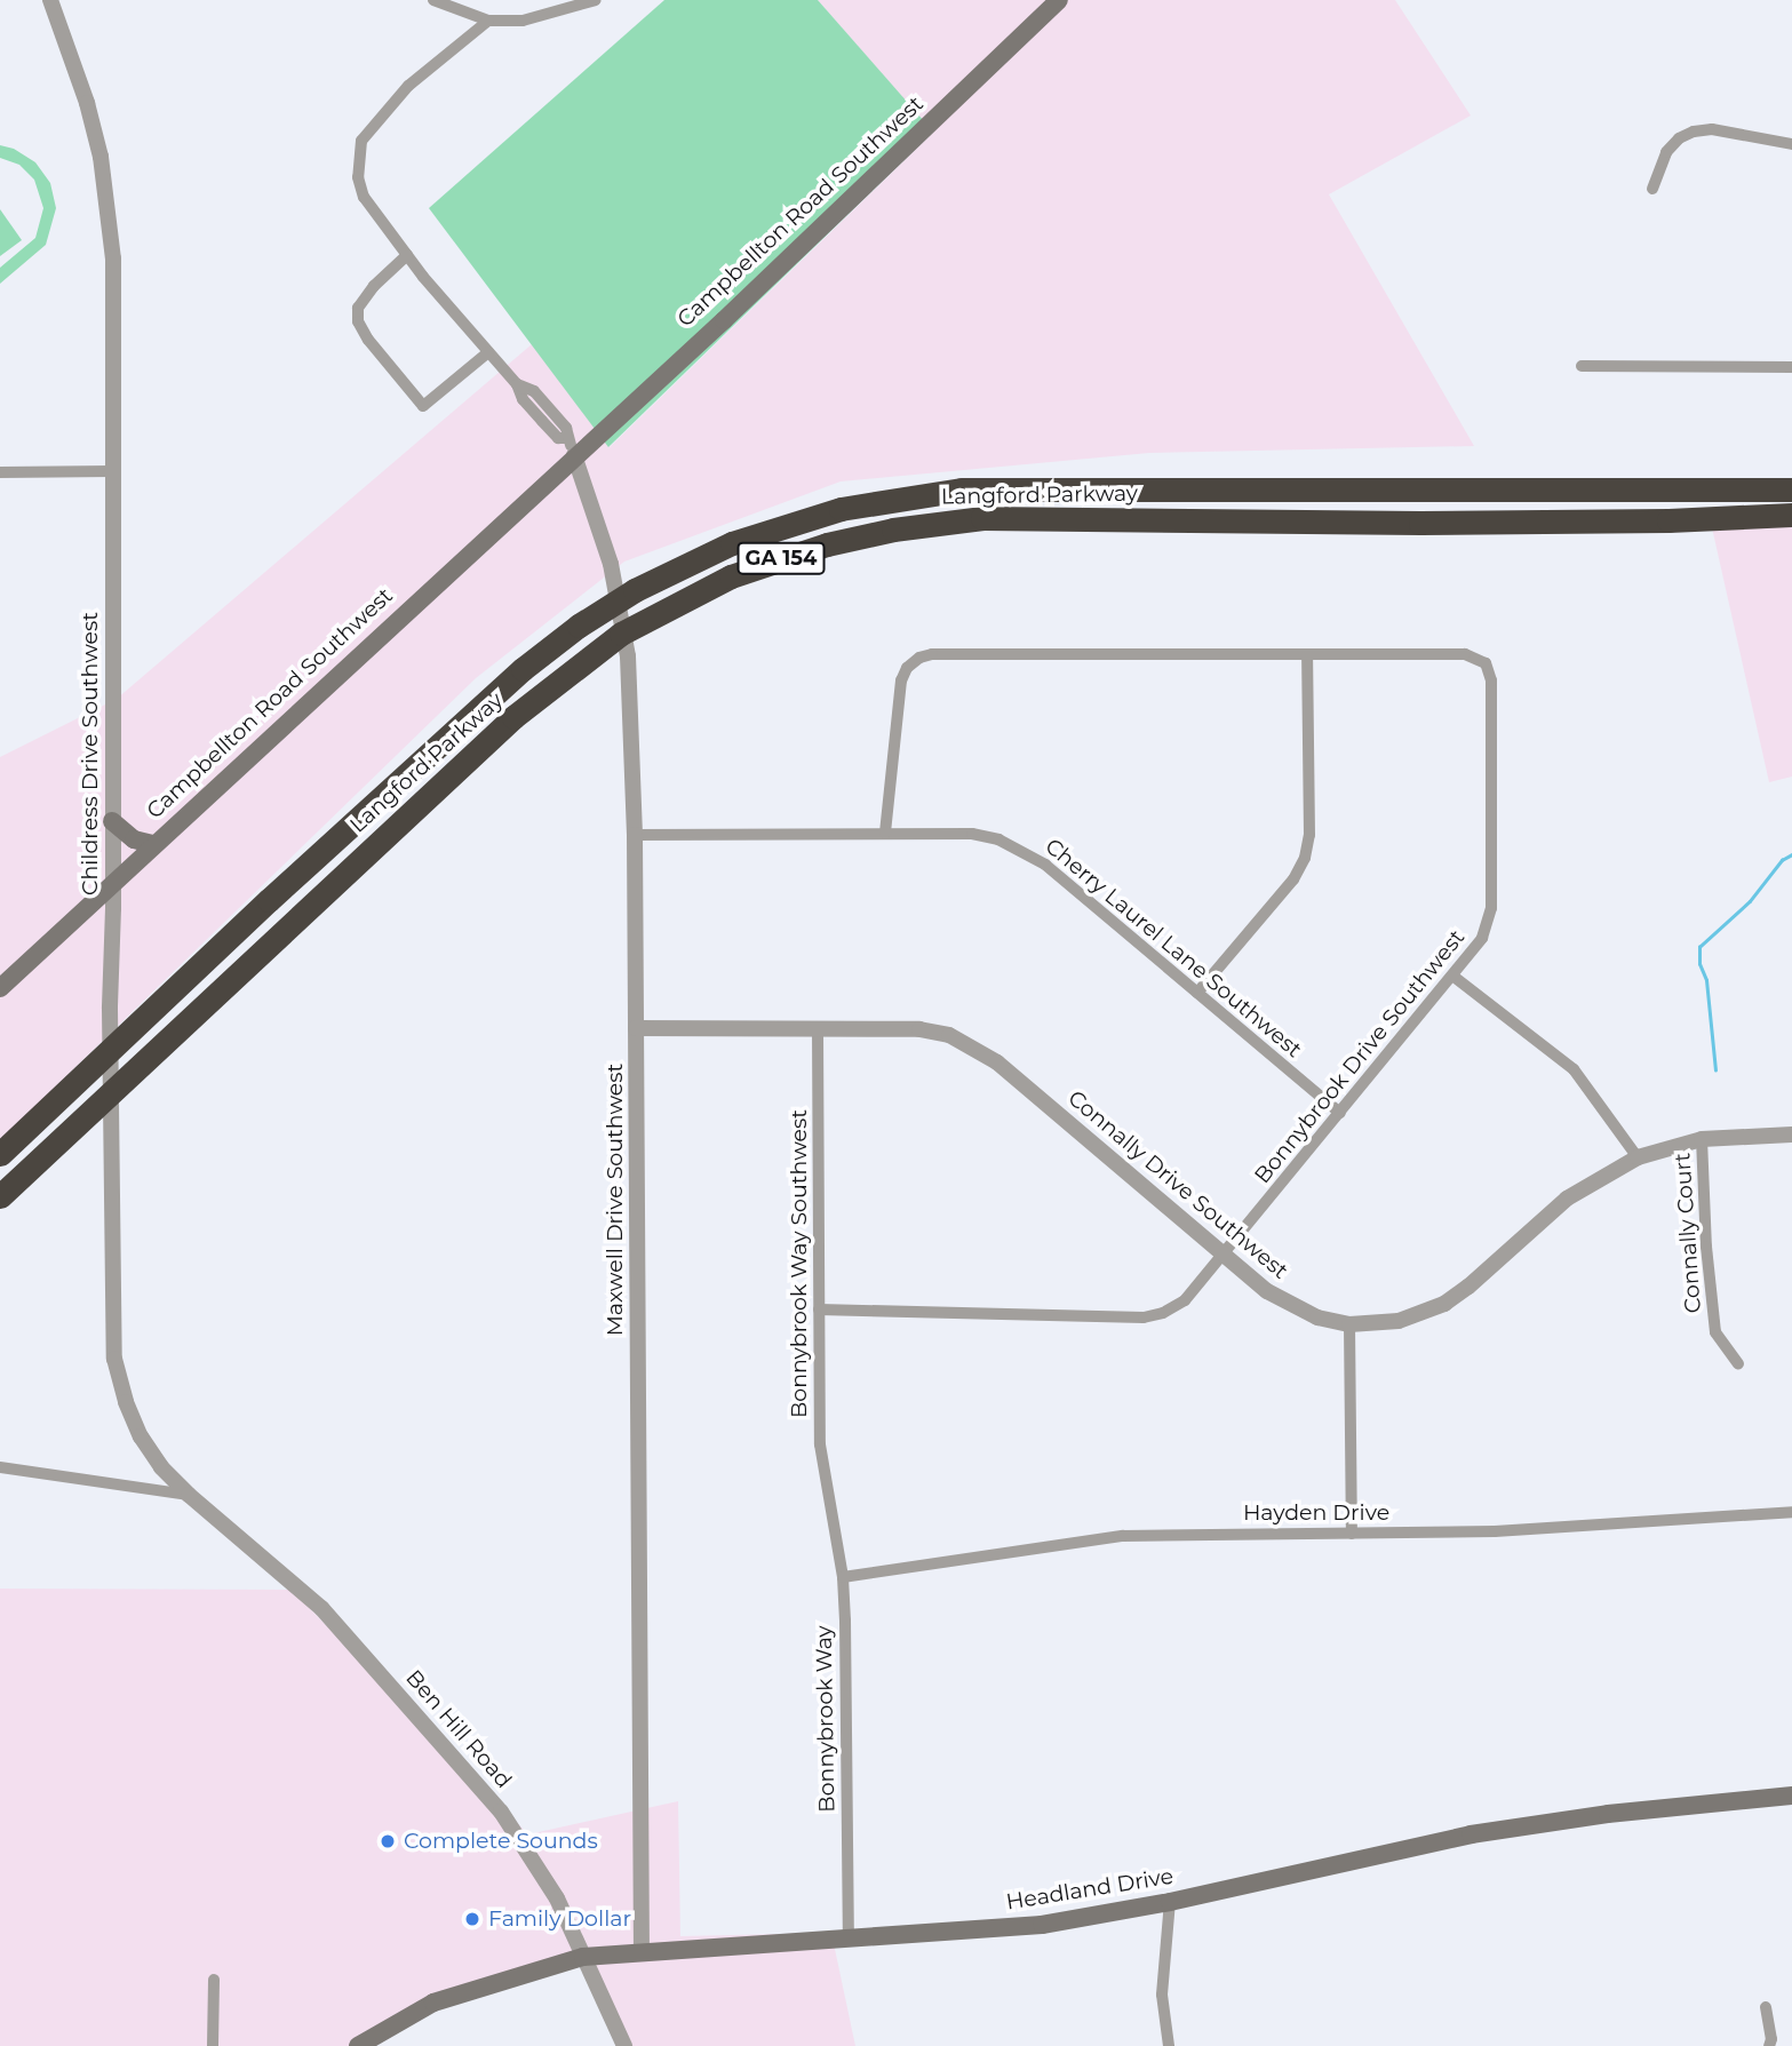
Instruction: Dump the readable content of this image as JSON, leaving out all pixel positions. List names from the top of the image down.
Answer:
{
  "streets": {
    "highway": ["Langford Parkway", "GA 154"],
    "main road": ["Campbellton Road Southwest", "Headland Drive"],
    "street": [
      "Childress Drive Southwest",
      "Cherry Laurel Lane Southwest",
      "Bonnybrook Drive Southwest",
      "Connally Drive Southwest",
      "Maxwell Drive Southwest",
      "Connally Court",
      "Bonnybrook Way Southwest",
      "Hayden Drive",
      "Bonnybrook Way",
      "Ben Hill Road"
    ]
  },
  "crossings": [
    ["Campbellton Road Southwest", "Childress Drive Southwest"],
    ["Campbellton Road Southwest", "Maxwell Drive Southwest"],
    ["Childress Drive Southwest", "Ben Hill Road"],
    ["Cherry Laurel Lane Southwest", "Bonnybrook Drive Southwest"],
    ["Cherry Laurel Lane Southwest", "Maxwell Drive Southwest"],
    ["Bonnybrook Drive Southwest", "Connally Drive Southwest"],
    ["Bonnybrook Drive Southwest", "Bonnybrook Way Southwest"],
    ["Connally Drive Southwest", "Maxwell Drive Southwest"],
    ["Connally Drive Southwest", "Connally Court"],
    ["Connally Drive Southwest", "Bonnybrook Way Southwest"],
    ["Maxwell Drive Southwest", "Headland Drive"],
    ["Bonnybrook Way Southwest", "Bonnybrook Way"],
    ["Hayden Drive", "Bonnybrook Way"],
    ["Bonnybrook Way", "Headland Drive"],
    ["Ben Hill Road", "Headland Drive"]
  ],
  "places": ["Complete Sounds", "Family Dollar"]
}
